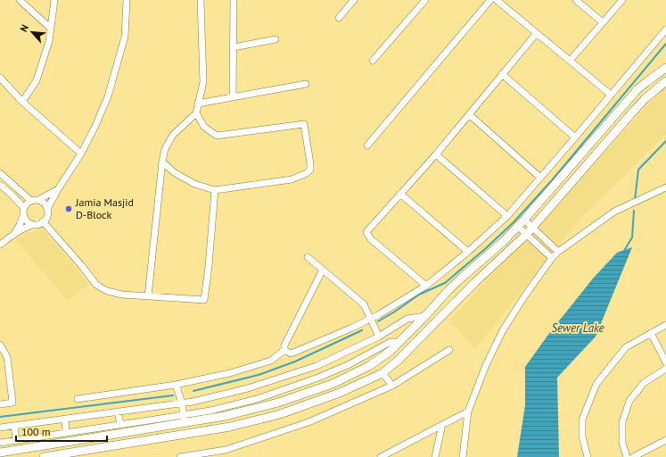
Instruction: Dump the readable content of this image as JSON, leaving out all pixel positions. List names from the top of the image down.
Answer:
{
  "water": ["Sewer Lake"],
  "places": ["Jamia Masjid D-Block"],
  "scale_bar": "100 m",
  "north": "top left"
}
